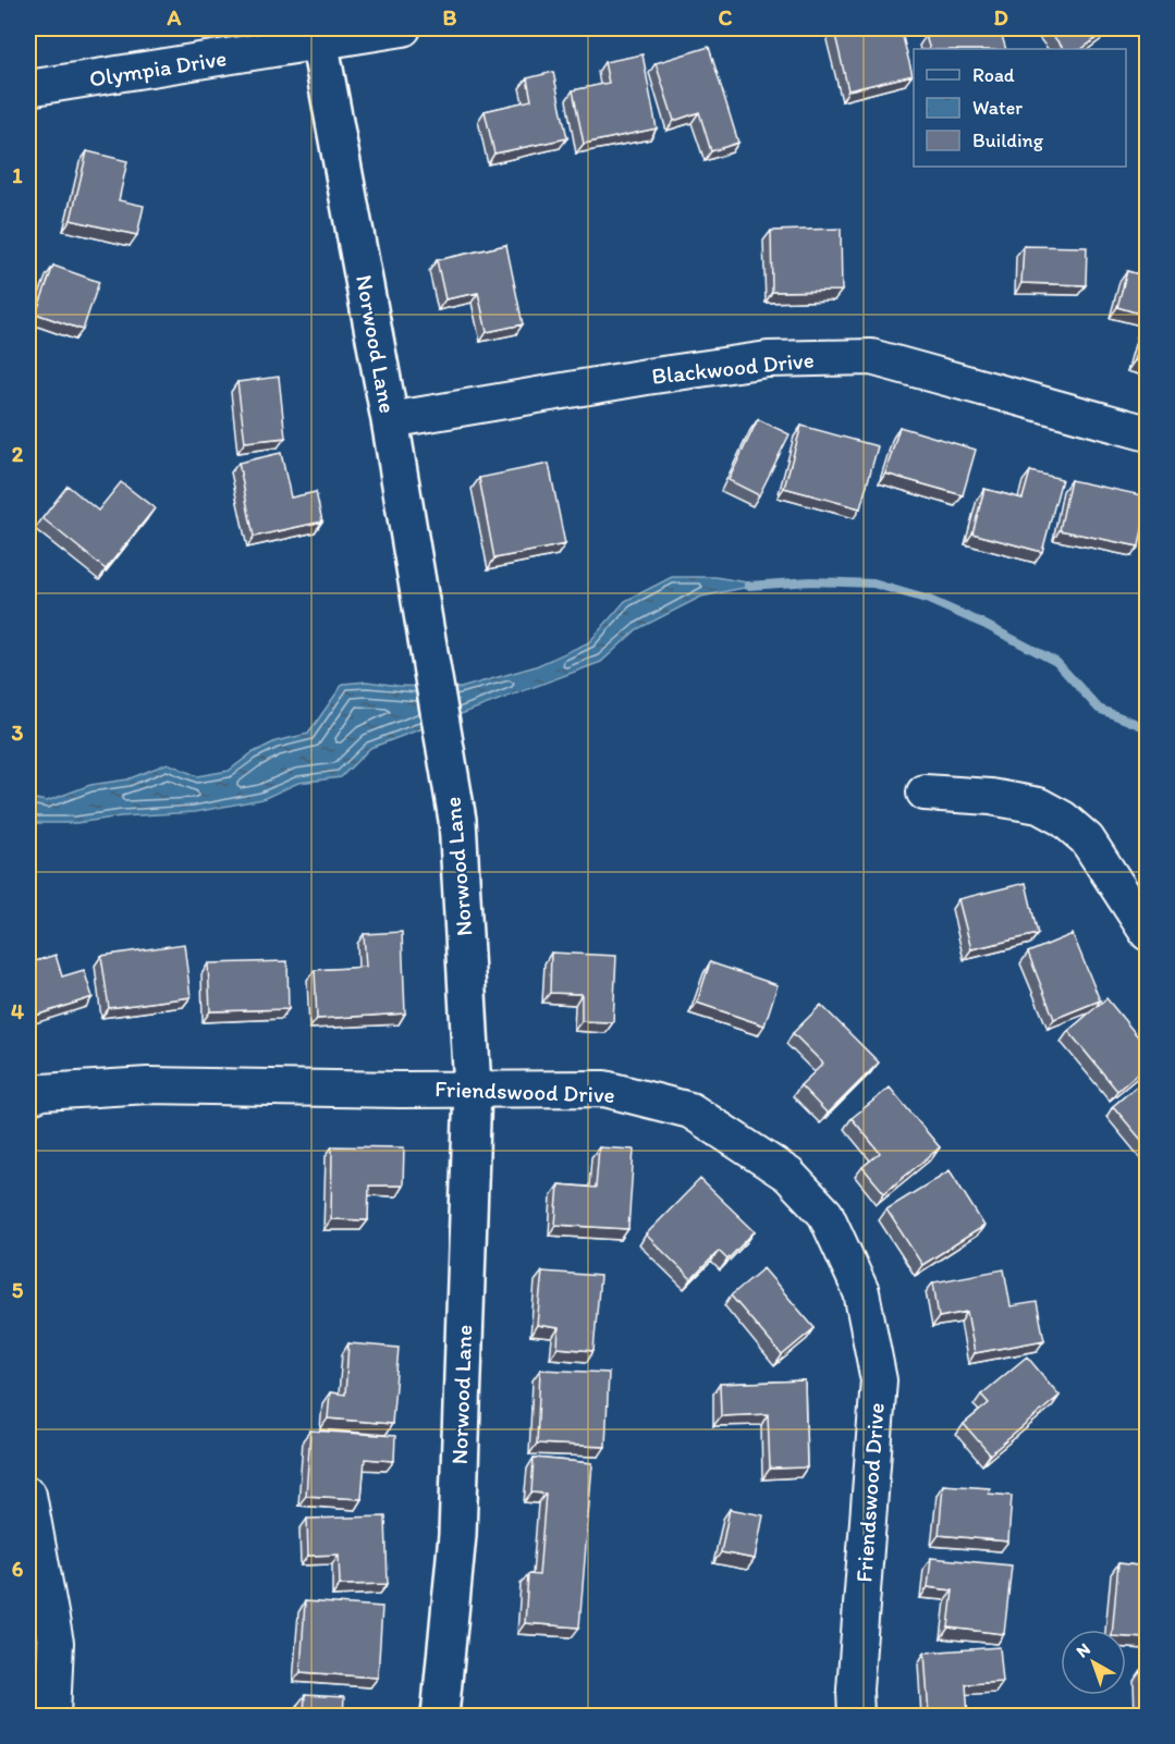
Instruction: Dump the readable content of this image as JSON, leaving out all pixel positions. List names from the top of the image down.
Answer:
{
  "streets": {
    "street": [
      "Olympia Drive",
      "Norwood Lane",
      "Blackwood Drive",
      "Friendswood Drive"
    ]
  },
  "crossings": [
    ["Olympia Drive", "Norwood Lane"],
    ["Norwood Lane", "Blackwood Drive"],
    ["Norwood Lane", "Friendswood Drive"]
  ],
  "legend": ["Road", "Water", "Building"],
  "north": "top left",
  "grid": {
    "columns": [
      "A",
      "B",
      "C",
      "D"
    ],
    "rows": [
      "1",
      "2",
      "3",
      "4",
      "5",
      "6"
    ]
  }
}
